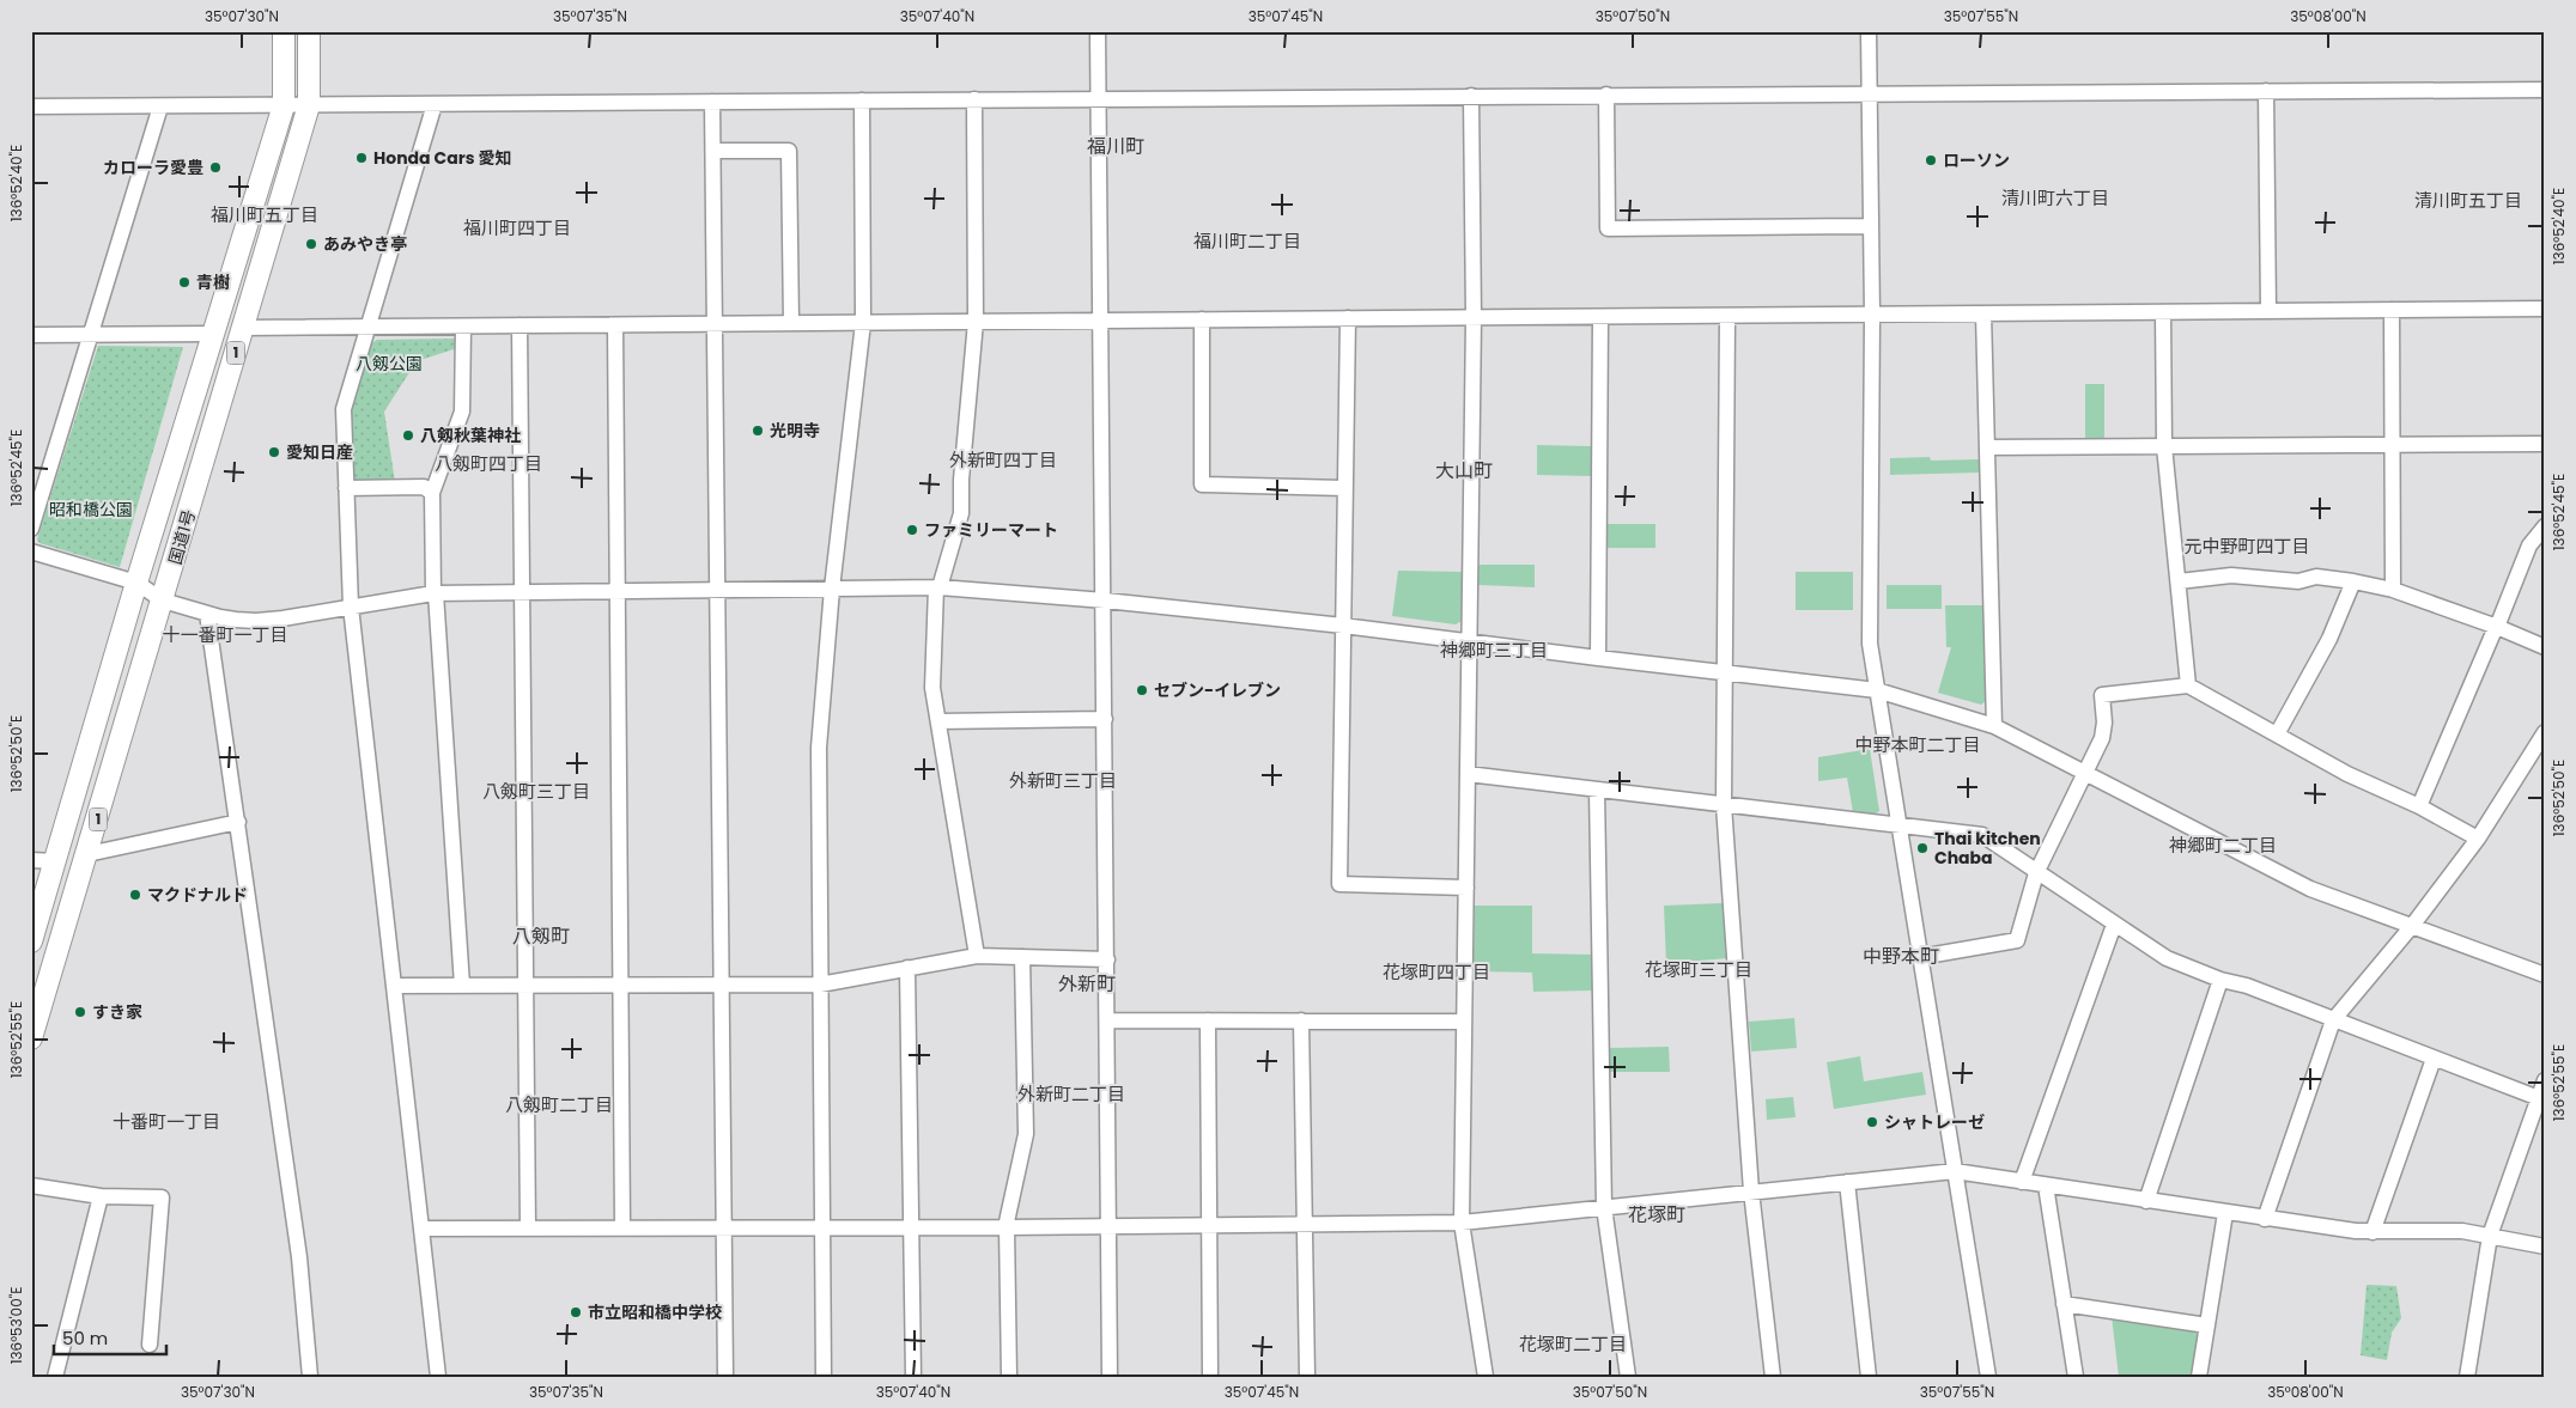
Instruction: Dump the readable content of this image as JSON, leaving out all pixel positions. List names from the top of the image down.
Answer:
{
  "streets": {
    "highway": ["1", "国道1号"]
  },
  "districts": [
    "福川町",
    "清川町六丁目",
    "清川町五丁目",
    "福川町五丁目",
    "福川町四丁目",
    "福川町二丁目",
    "外新町四丁目",
    "八剱町四丁目",
    "大山町",
    "元中野町四丁目",
    "十一番町一丁目",
    "神郷町三丁目",
    "中野本町二丁目",
    "外新町三丁目",
    "八剱町三丁目",
    "神郷町二丁目",
    "八剱町",
    "中野本町",
    "花塚町三丁目",
    "花塚町四丁目",
    "外新町",
    "外新町二丁目",
    "八剱町二丁目",
    "十番町一丁目",
    "花塚町",
    "花塚町二丁目"
  ],
  "parks": ["八剱公園", "昭和橋公園"],
  "places": [
    "Honda Cars 愛知",
    "ローソン",
    "カローラ愛豊",
    "あみやき亭",
    "青樹",
    "光明寺",
    "八剱秋葉神社",
    "愛知日産",
    "ファミリーマート",
    "セブン-イレブン",
    "Thai kitchen Chaba",
    "マクドナルド",
    "すき家",
    "シャトレーゼ",
    "市立昭和橋中学校"
  ],
  "scale_bar": "50 m",
  "coordinates": [
    "35°07'30\"N",
    "35°07'35\"N",
    "35°07'40\"N",
    "35°07'45\"N",
    "35°07'50\"N",
    "35°07'55\"N",
    "35°08'00\"N",
    "136°52'40\"E",
    "136°52'45\"E",
    "136°52'50\"E",
    "136°52'55\"E",
    "136°53'00\"E"
  ]
}
